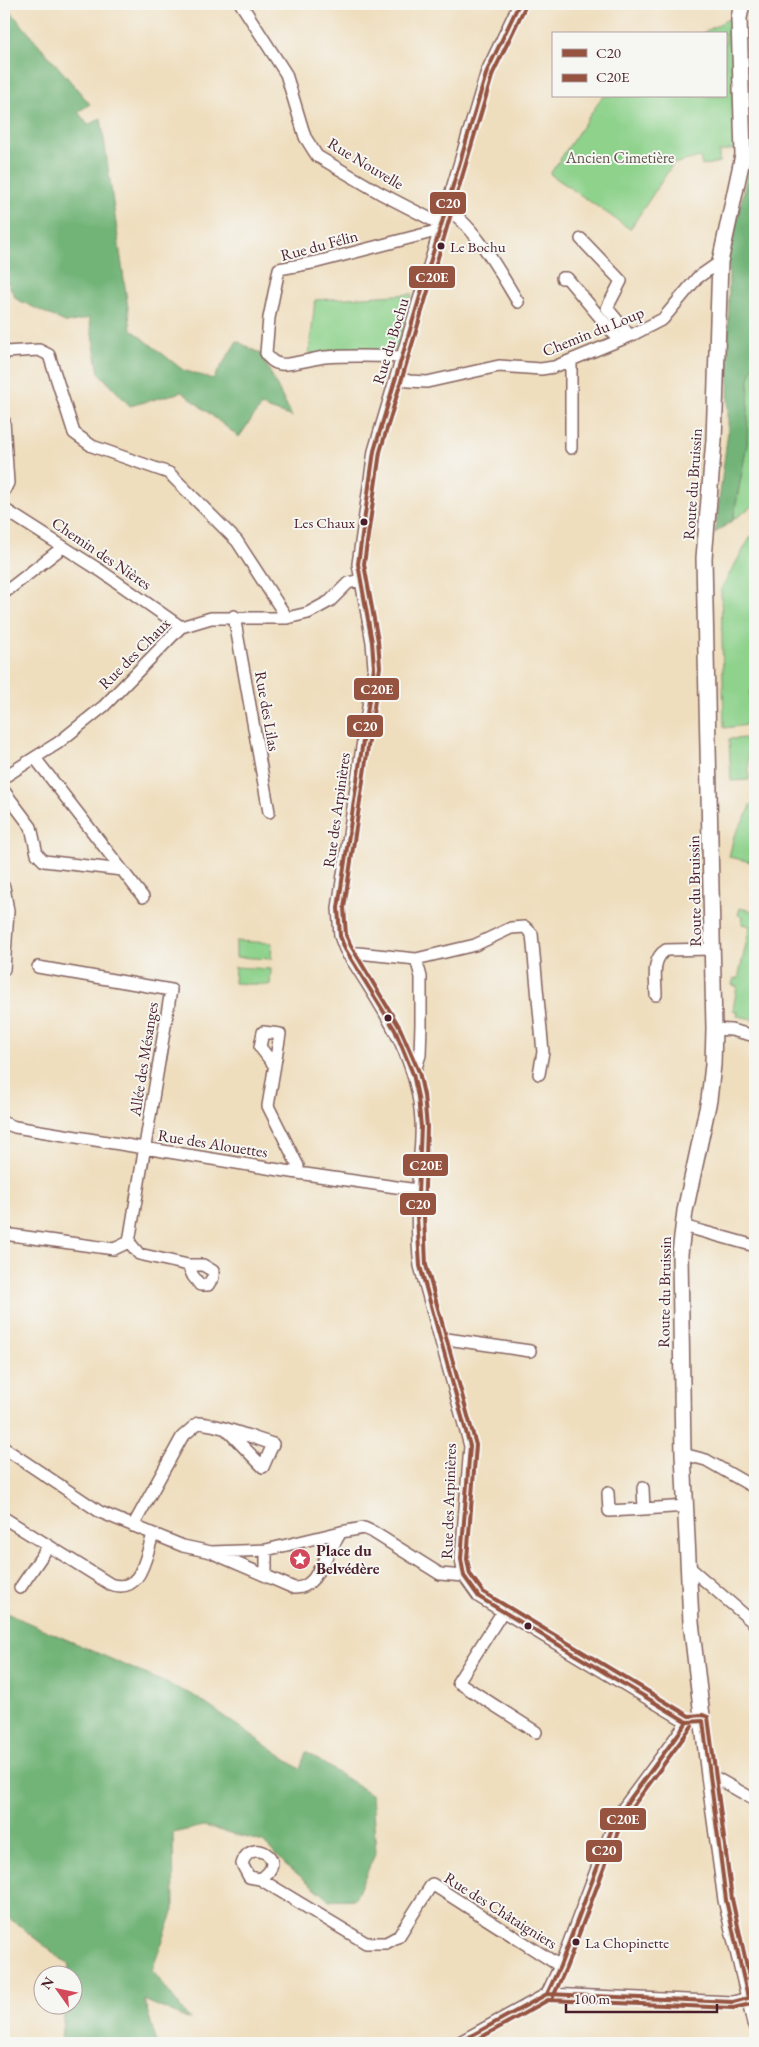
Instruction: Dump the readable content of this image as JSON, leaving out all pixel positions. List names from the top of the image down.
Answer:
{
  "streets": {
    "street": [
      "Rue Nouvelle",
      "Rue du Félin",
      "Chemin du Loup",
      "Rue du Bochu",
      "Route du Bruissin",
      "Chemin des Nières",
      "Rue des Chaux",
      "Rue des Lilas",
      "Rue des Arpinières",
      "Allée des Mésanges",
      "Rue des Alouettes",
      "Rue des Châtaigniers"
    ]
  },
  "crossings": [
    ["Rue Nouvelle", "Rue du Félin"],
    ["Rue Nouvelle", "Rue du Bochu"],
    ["Rue du Félin", "Rue du Bochu"],
    ["Chemin du Loup", "Rue du Bochu"],
    ["Chemin du Loup", "Route du Bruissin"],
    ["Rue du Bochu", "Rue des Chaux"],
    ["Rue du Bochu", "Rue des Arpinières"],
    ["Chemin des Nières", "Rue des Chaux"],
    ["Rue des Chaux", "Rue des Lilas"],
    ["Rue des Chaux", "Rue des Arpinières"],
    ["Rue des Arpinières", "Rue des Alouettes"],
    ["Allée des Mésanges", "Rue des Alouettes"]
  ],
  "parks": ["Ancien Cimetière"],
  "places": {
    "other": ["Le Bochu", "Les Chaux", "La Chopinette"],
    "place": ["Place du Belvédère"]
  },
  "lines": ["transit line C20", "transit line C20E"],
  "legend": ["C20", "C20E"],
  "scale_bar": "100 m",
  "north": "top left"
}
